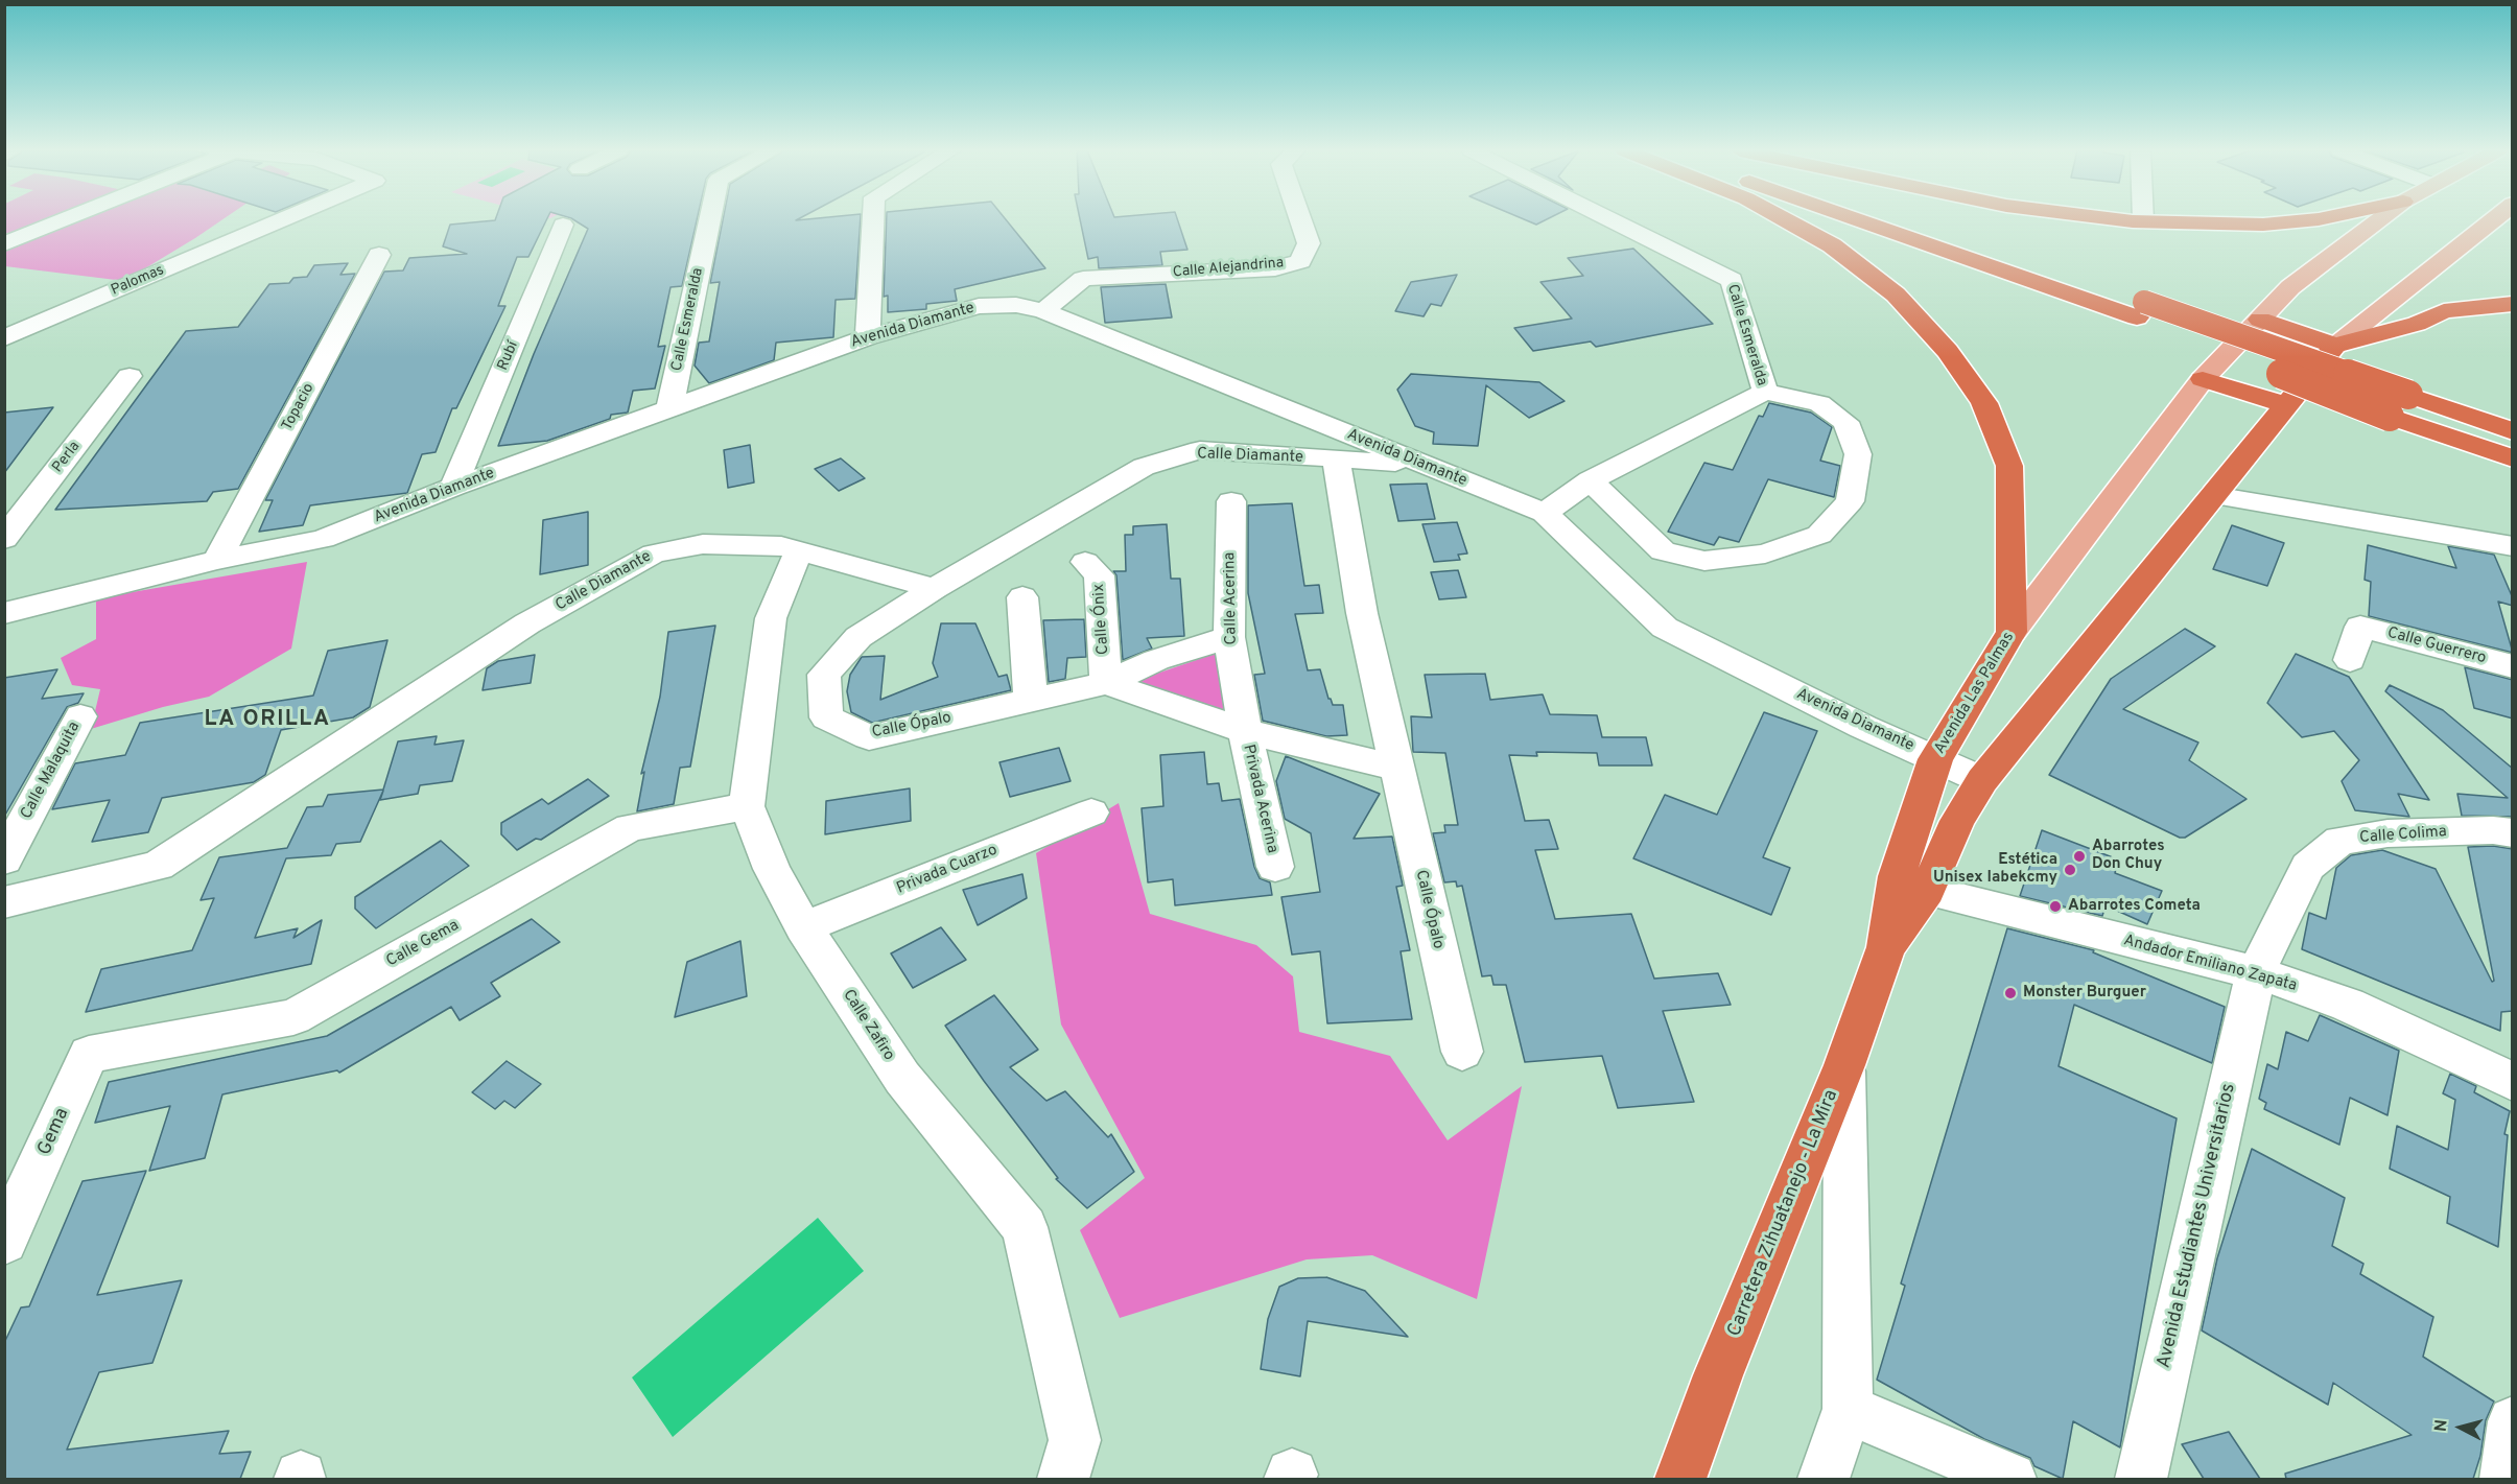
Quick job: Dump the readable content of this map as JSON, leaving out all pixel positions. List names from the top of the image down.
{
  "streets": {
    "highway": ["Avenida Las Palmas", "Carretera Zihuatanejo - La Mira"],
    "street": [
      "Calle Alejandrina",
      "Palomas",
      "Calle Esmeralda",
      "Avenida Diamante",
      "Rubí",
      "Topacio",
      "Calle Diamante",
      "Perla",
      "Calle Acerina",
      "Calle Ónix",
      "Calle Guerrero",
      "Calle Ópalo",
      "Calle Malaquita",
      "Privada Acerina",
      "Calle Colima",
      "Privada Cuarzo",
      "Calle Gema",
      "Andador Emiliano Zapata",
      "Calle Zafiro",
      "Gema",
      "Avenida Estudiantes Universitarios"
    ]
  },
  "crossings": [
    ["Calle Alejandrina", "Avenida Diamante"],
    ["Calle Esmeralda", "Avenida Diamante"],
    ["Avenida Diamante", "Rubí"],
    ["Avenida Diamante", "Topacio"],
    ["Avenida Diamante", "Calle Diamante"],
    ["Avenida Diamante", "Avenida Las Palmas"],
    ["Calle Diamante", "Calle Ópalo"],
    ["Calle Diamante", "Calle Zafiro"],
    ["Calle Acerina", "Calle Ópalo"],
    ["Calle Acerina", "Privada Acerina"],
    ["Calle Ónix", "Calle Ópalo"],
    ["Avenida Las Palmas", "Andador Emiliano Zapata"],
    ["Avenida Las Palmas", "Carretera Zihuatanejo - La Mira"],
    ["Calle Colima", "Andador Emiliano Zapata"],
    ["Calle Colima", "Avenida Estudiantes Universitarios"],
    ["Privada Cuarzo", "Calle Zafiro"],
    ["Calle Gema", "Calle Zafiro"],
    ["Calle Gema", "Gema"],
    ["Andador Emiliano Zapata", "Avenida Estudiantes Universitarios"]
  ],
  "districts": ["LA ORILLA"],
  "places": [
    "Abarrotes Don Chuy",
    "Estética Unisex Iabekcmy",
    "Abarrotes Cometa",
    "Monster Burguer"
  ],
  "north": "left"
}
